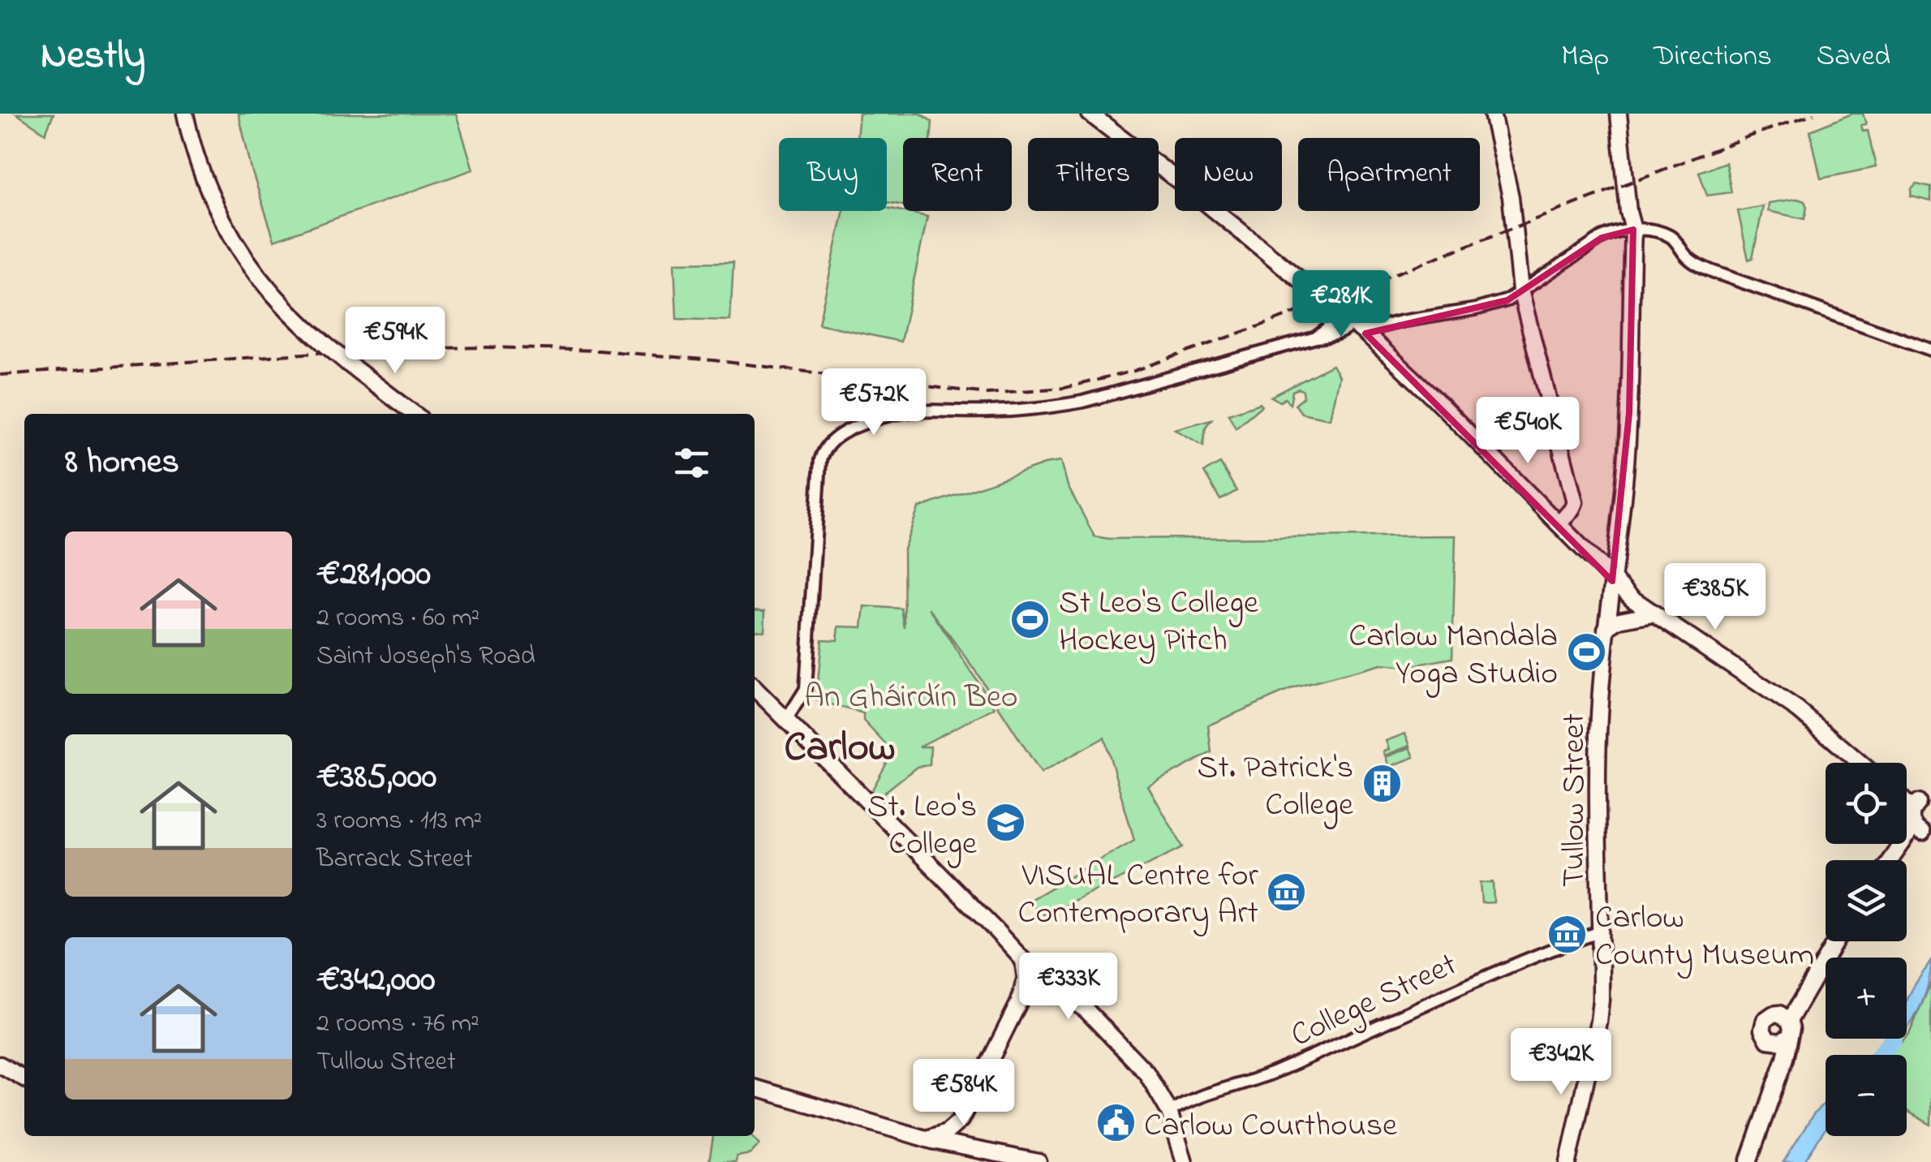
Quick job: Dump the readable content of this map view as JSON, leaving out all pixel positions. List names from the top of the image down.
{
  "streets": {
    "main road": ["Tullow Street"],
    "street": ["College Street"]
  },
  "crossings": [
    ["Tullow Street", "College Street"]
  ],
  "districts": ["Carlow"],
  "parks": ["An Gháirdín Beo"],
  "places": {
    "sports": ["St Leo's College Hockey Pitch", "Carlow Mandala Yoga Studio"],
    "building": ["St. Patrick's College"],
    "school or university": ["St. Leo's College"],
    "museum": ["VISUAL Centre for Contemporary Art", "Carlow County Museum"],
    "public building": ["Carlow Courthouse"]
  },
  "page": {
    "header": "Nestly",
    "nav": ["Map", "Directions", "Saved"],
    "chip": [
      "Buy",
      "Rent",
      "Filters",
      "New",
      "Apartment"
    ],
    "price": [
      "€281K",
      "€594K",
      "€572K",
      "€540K",
      "€385K",
      "€333K",
      "€342K",
      "€584K"
    ],
    "heading": "8 homes",
    "list": [
      {
        "name": "€281,000",
        "note": "2 rooms · 60 m² · Saint Joseph's Road"
      },
      {
        "name": "€385,000",
        "note": "3 rooms · 113 m² · Barrack Street"
      },
      {
        "name": "€342,000",
        "note": "2 rooms · 76 m² · Tullow Street"
      }
    ],
    "map_buttons": ["+", "−"]
  }
}
